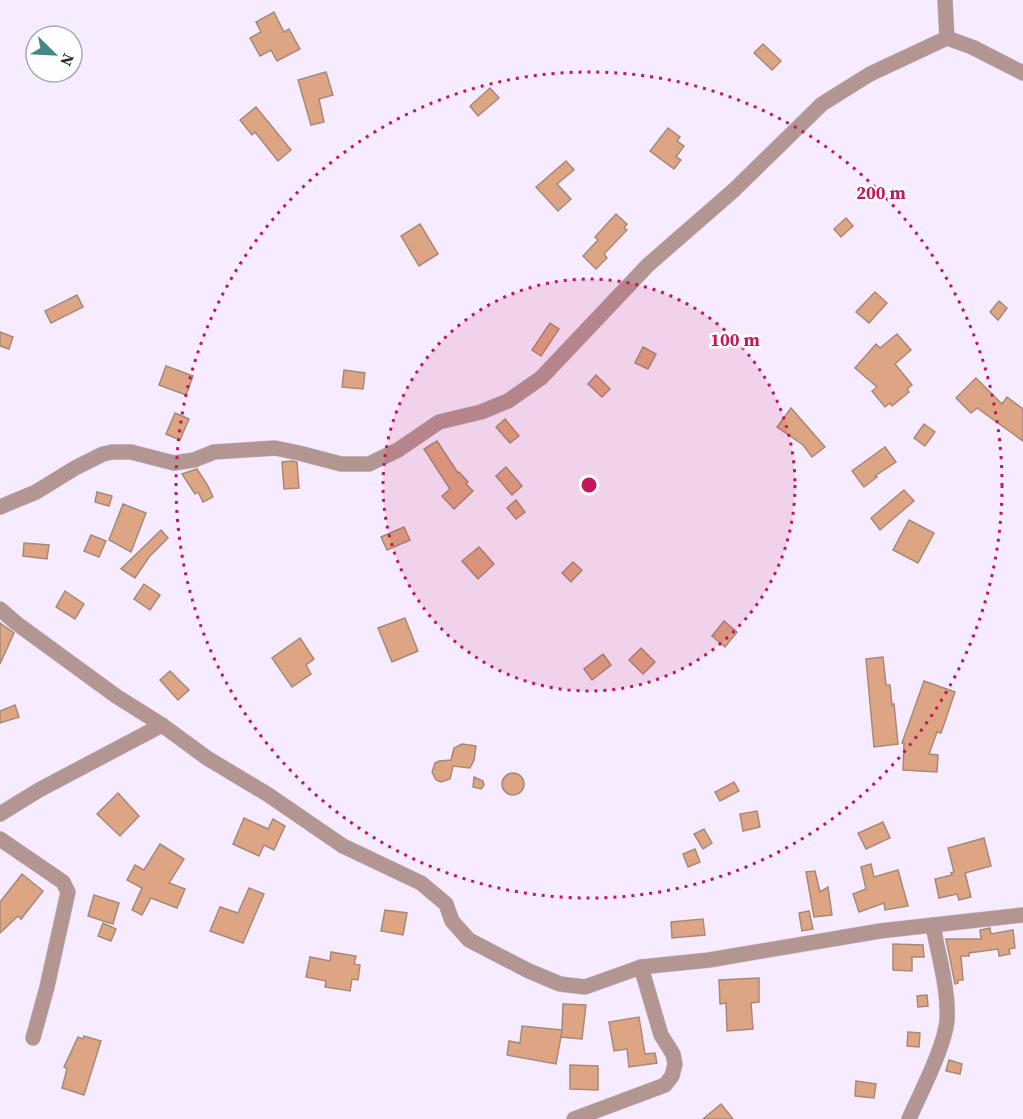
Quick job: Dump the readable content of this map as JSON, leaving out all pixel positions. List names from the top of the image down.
{
  "north": "bottom right",
  "rings": ["200 m", "100 m"]
}
